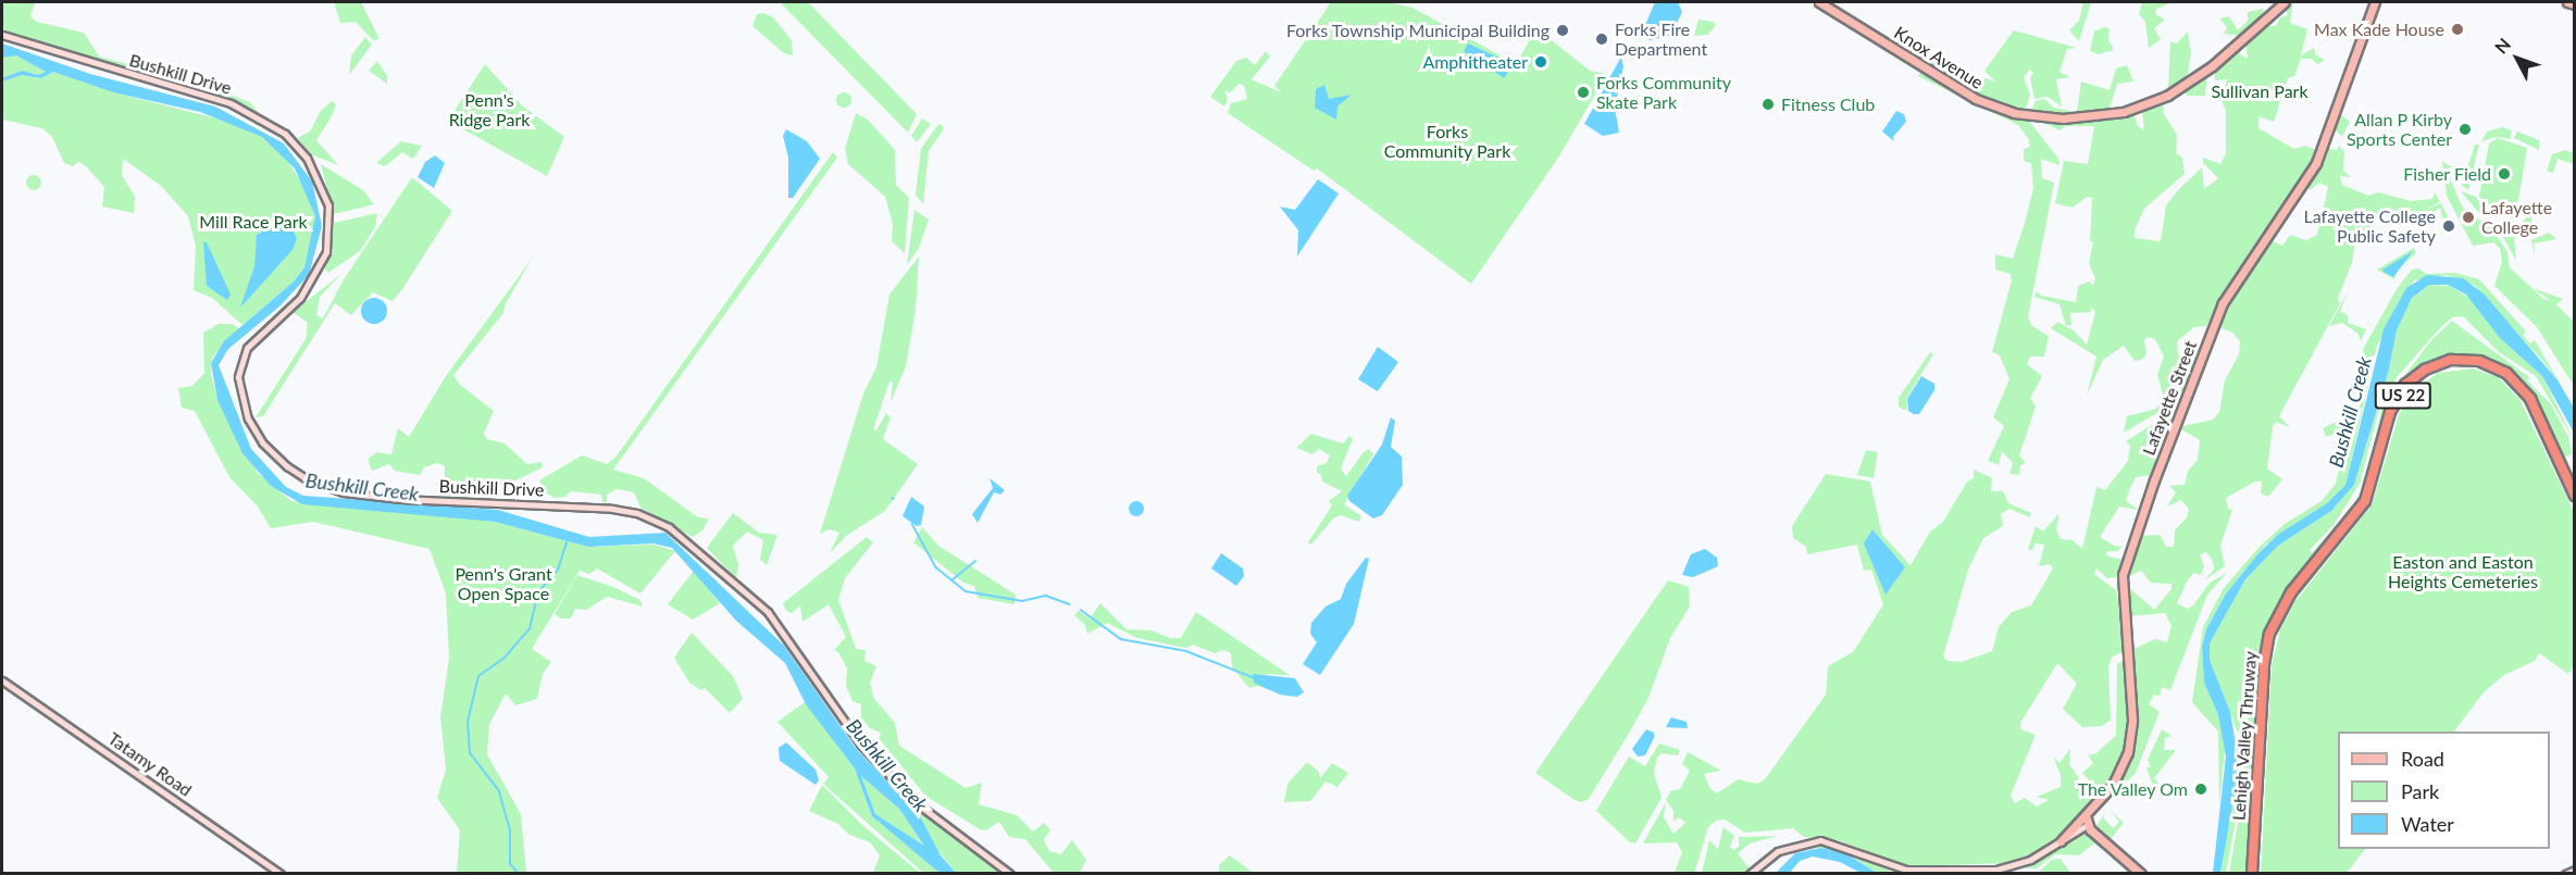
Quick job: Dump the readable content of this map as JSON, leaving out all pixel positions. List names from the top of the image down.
{
  "streets": {
    "highway": ["US 22", "Lehigh Valley Thruway"],
    "main road": [
      "Knox Avenue",
      "Bushkill Drive",
      "Lafayette Street",
      "Tatamy Road"
    ]
  },
  "water": ["Bushkill Creek"],
  "parks": [
    "Sullivan Park",
    "Penn's Ridge Park",
    "Forks Community Park",
    "Mill Race Park",
    "Easton and Easton Heights Cemeteries",
    "Penn's Grant Open Space"
  ],
  "places": [
    "Max Kade House",
    "Forks Township Municipal Building",
    "Forks Fire Department",
    "Amphitheater",
    "Forks Community Skate Park",
    "Fitness Club",
    "Allan P Kirby Sports Center",
    "Fisher Field",
    "Lafayette College",
    "Lafayette College Public Safety",
    "The Valley Om"
  ],
  "legend": ["Road", "Park", "Water"],
  "north": "top left"
}
